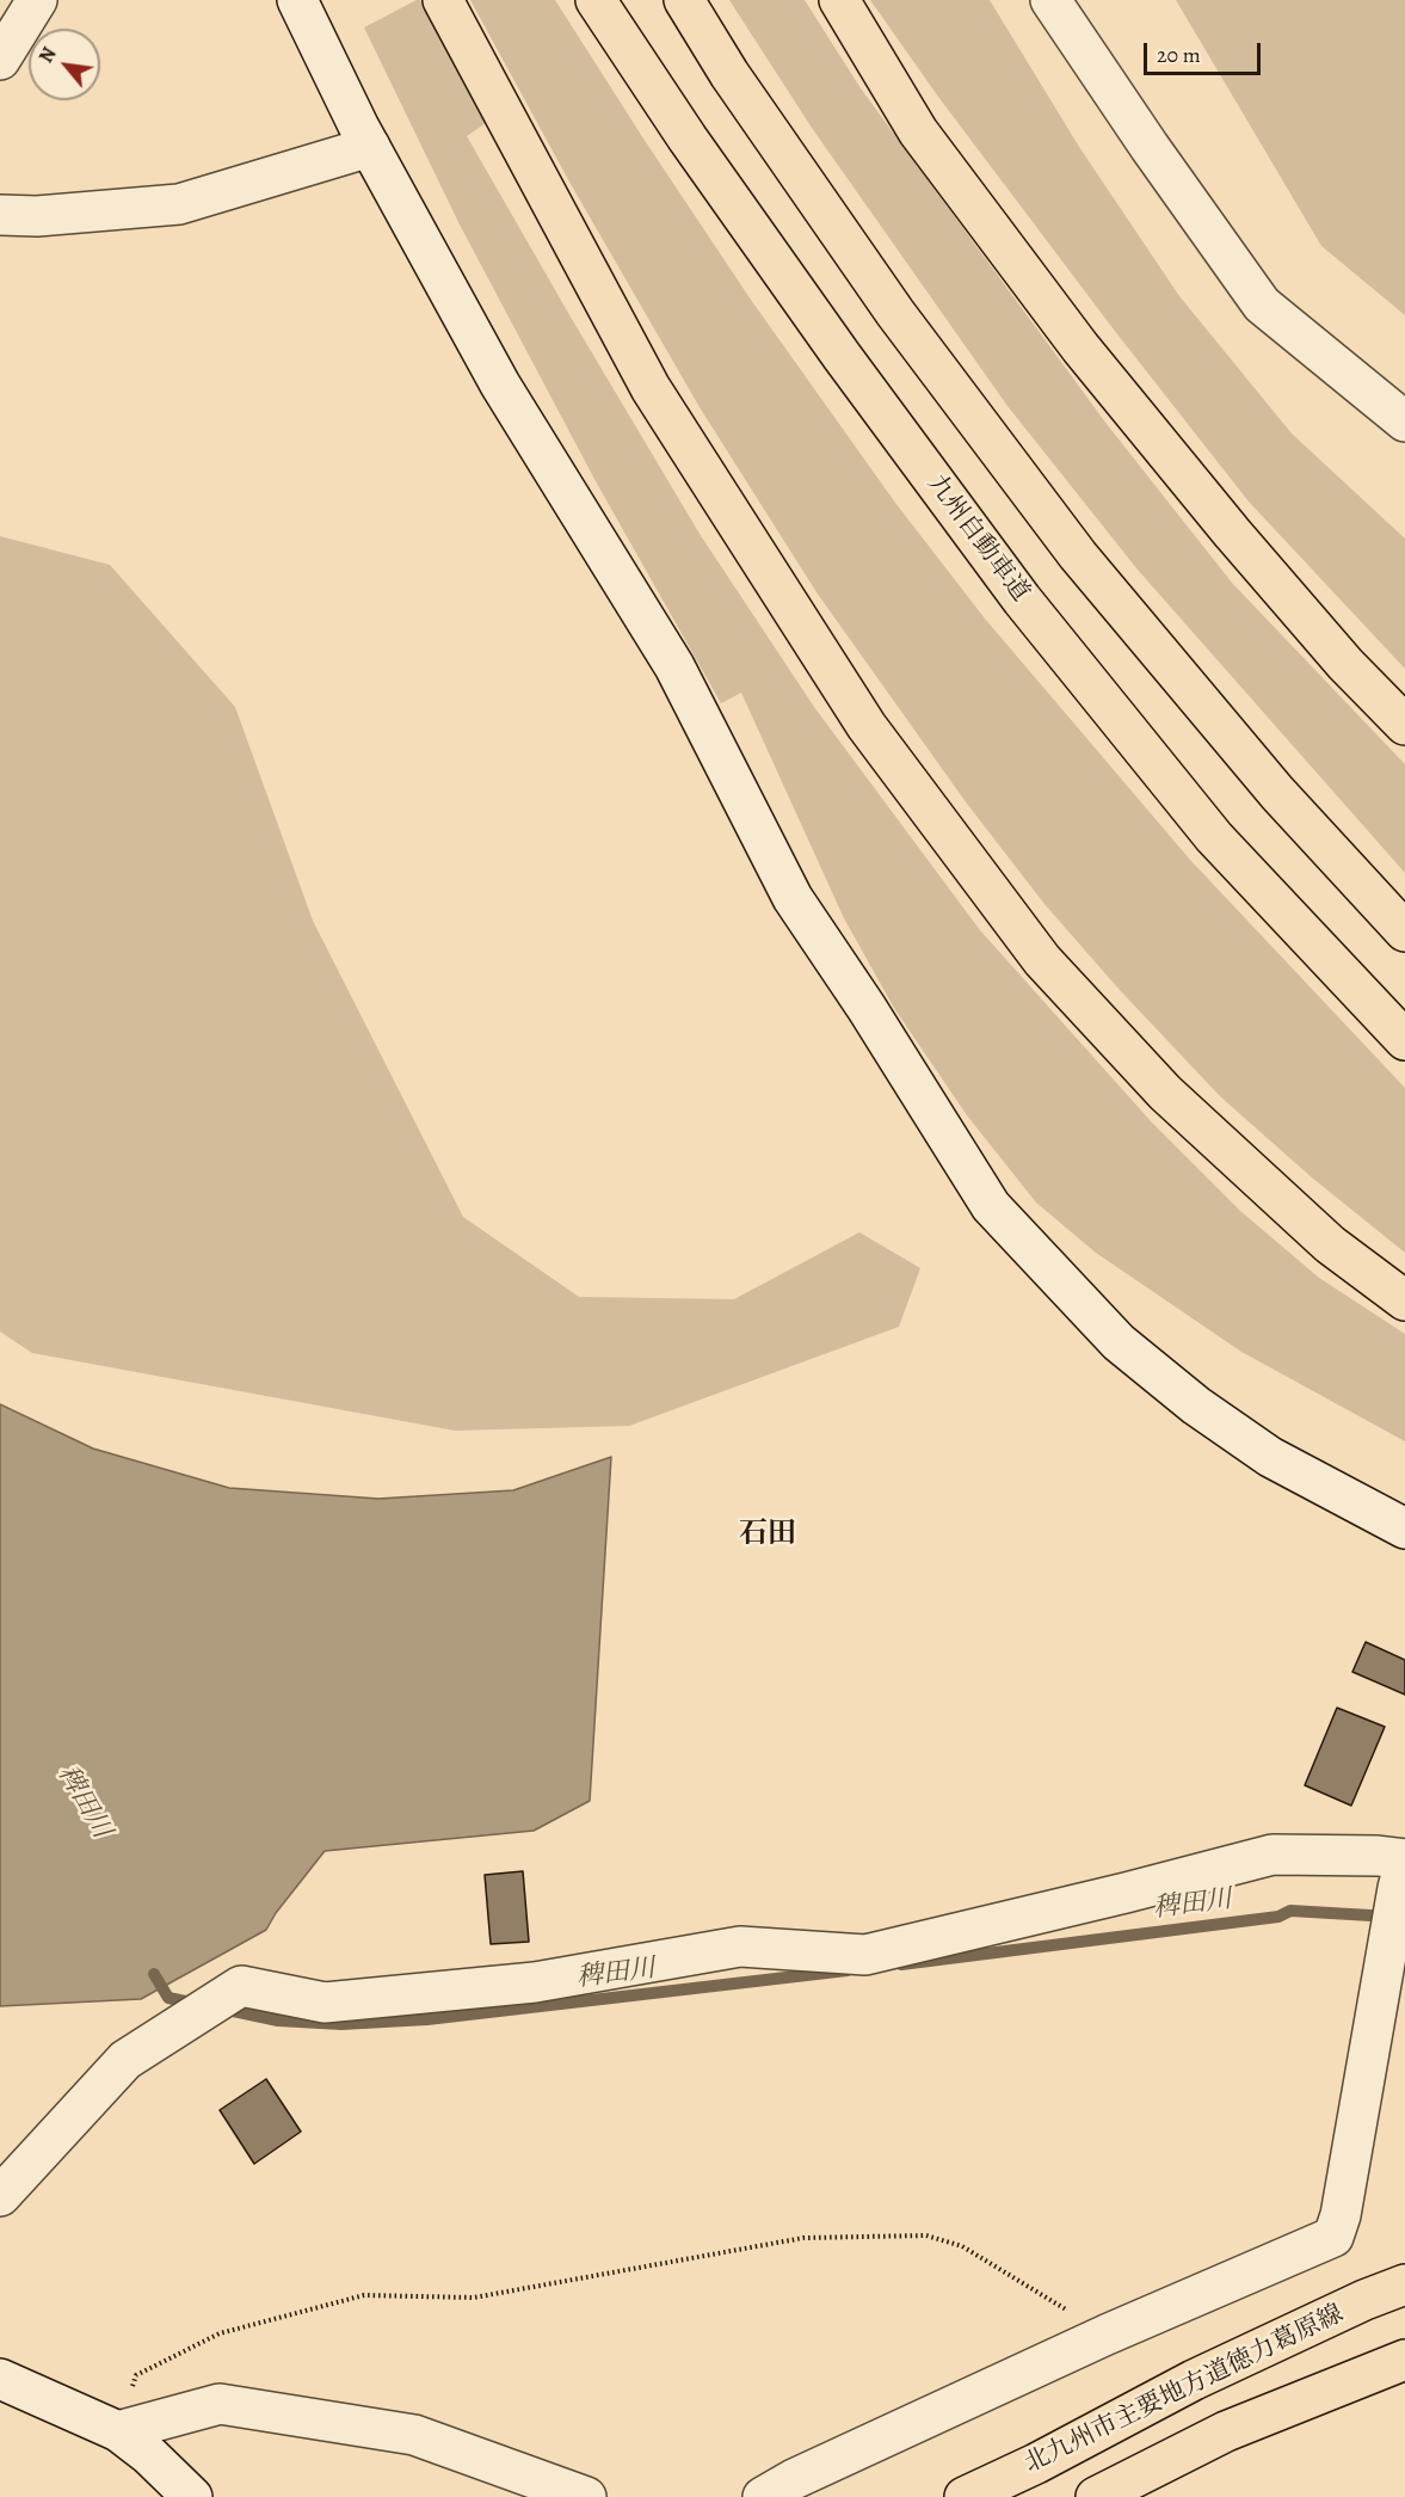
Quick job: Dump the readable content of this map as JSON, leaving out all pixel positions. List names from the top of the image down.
{
  "streets": {
    "main road": ["九州自動車道", "北九州市主要地方道徳力葛原線"]
  },
  "districts": ["石田"],
  "water": ["稗田川"],
  "scale_bar": "20 m",
  "north": "top left"
}
